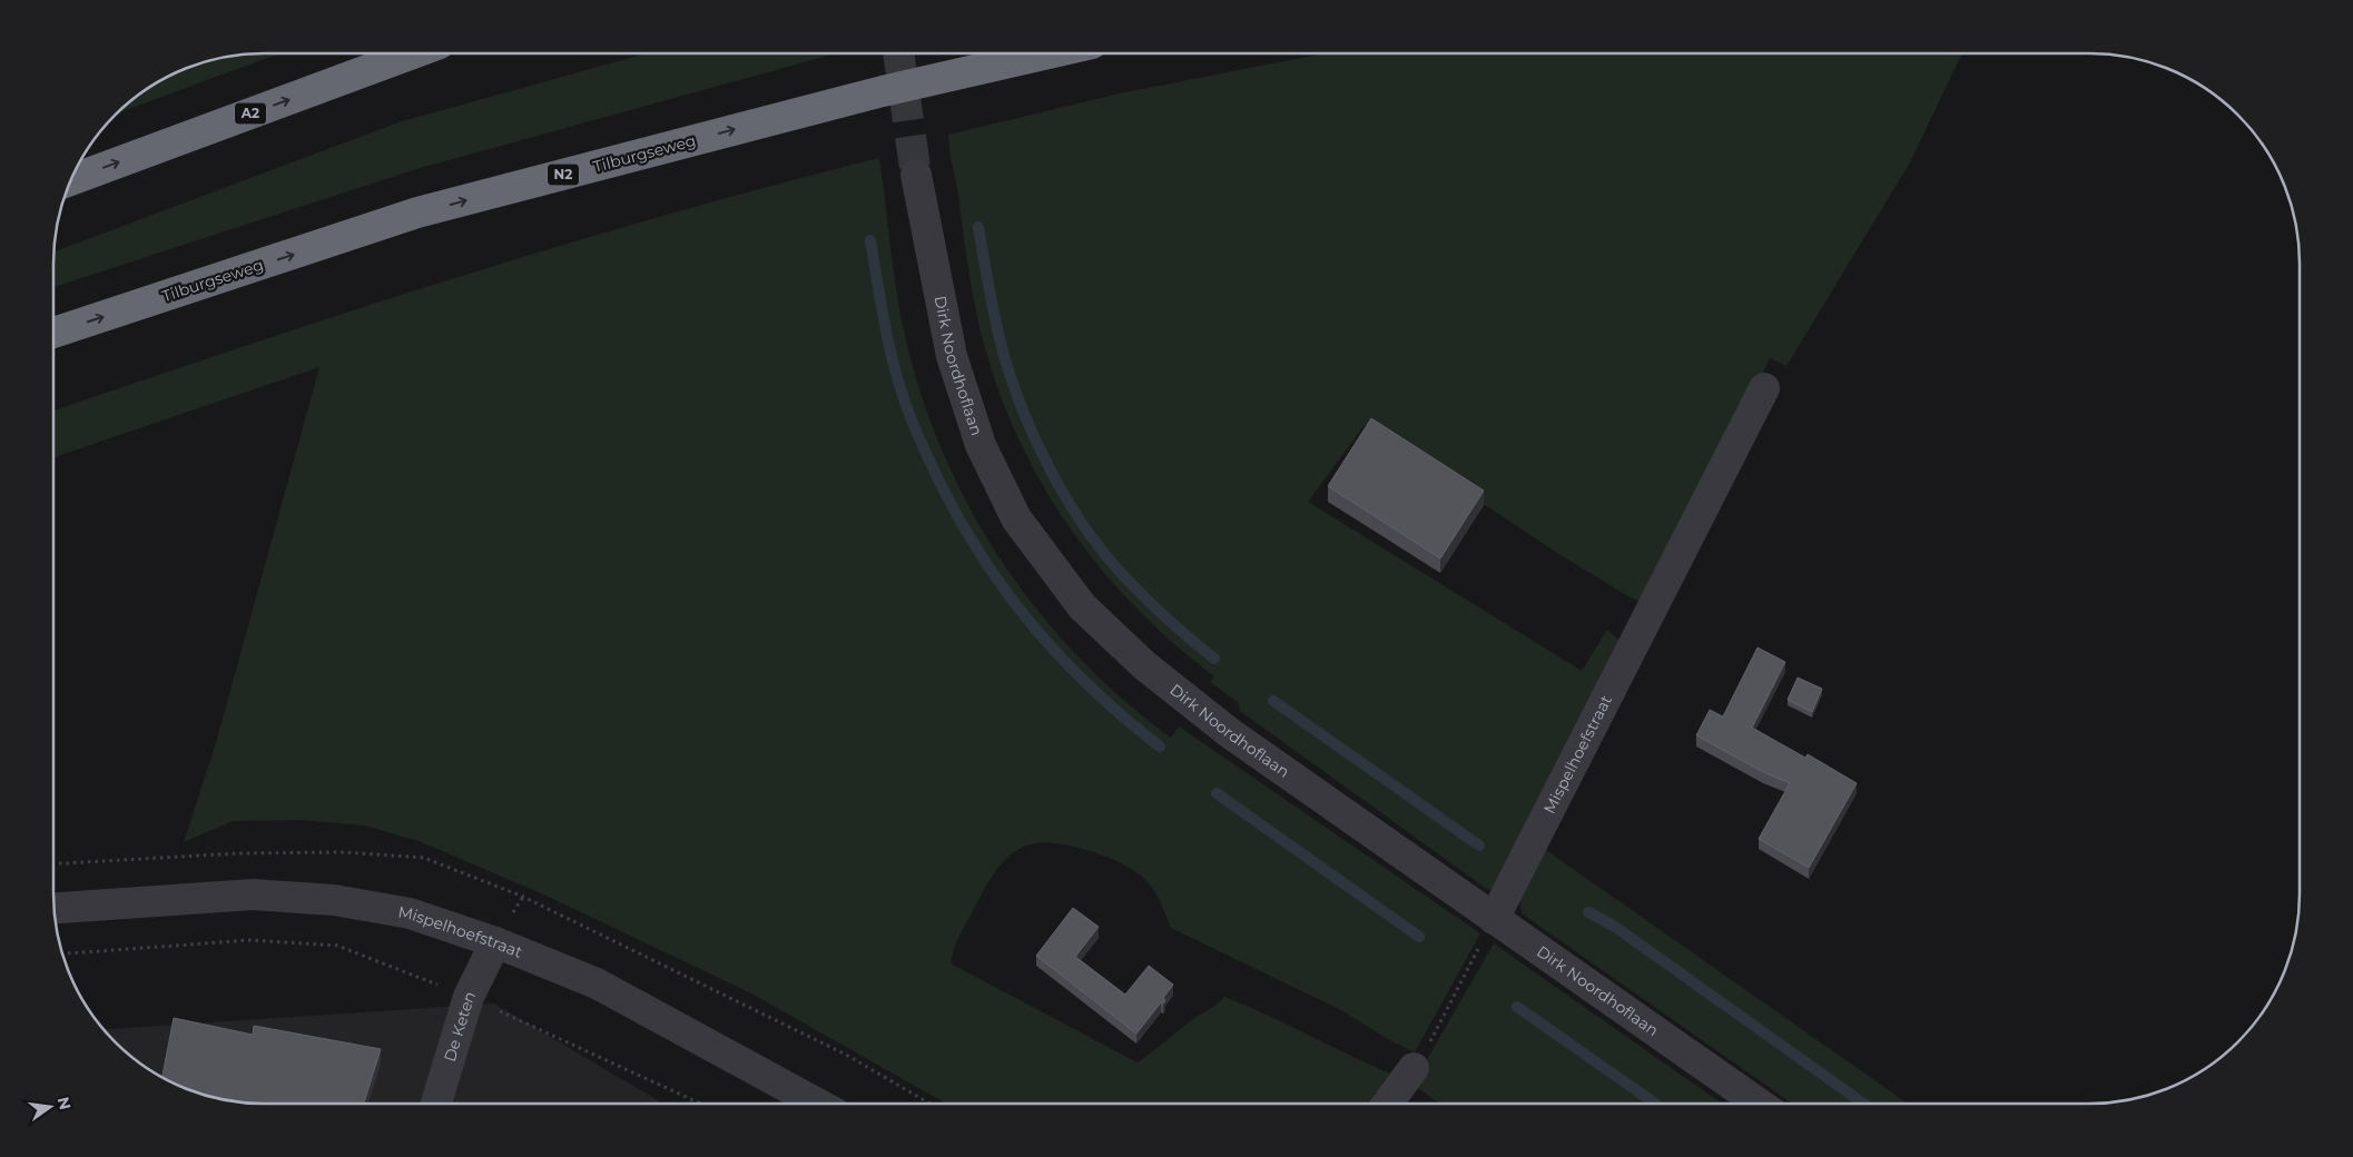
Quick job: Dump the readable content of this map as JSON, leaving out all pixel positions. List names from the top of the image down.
{
  "streets": {
    "highway": ["A2", "Tilburgseweg", "N2"],
    "street": ["Dirk Noordhoflaan", "Mispelhoefstraat", "De Keten"]
  },
  "crossings": [
    ["Dirk Noordhoflaan", "Mispelhoefstraat"],
    ["Mispelhoefstraat", "De Keten"]
  ],
  "north": "right"
}
